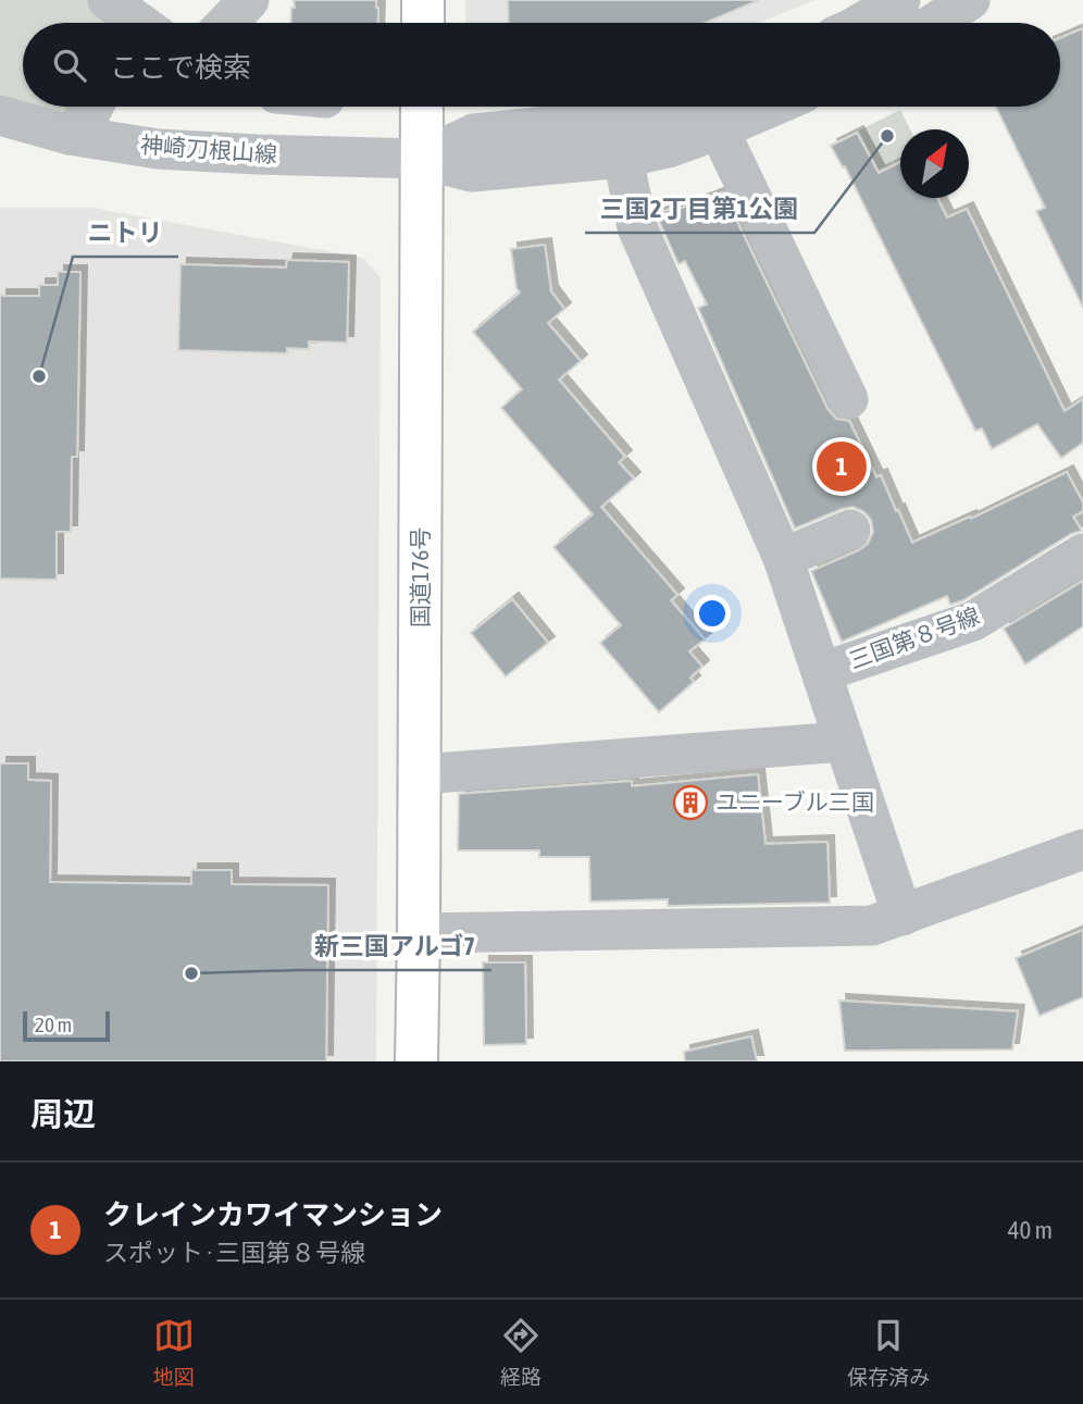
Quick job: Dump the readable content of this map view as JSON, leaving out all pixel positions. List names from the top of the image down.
{
  "streets": {
    "highway": ["国道176号"],
    "street": ["神崎刀根山線", "三国第８号線"]
  },
  "crossings": [
    ["神崎刀根山線", "国道176号"]
  ],
  "places": {
    "other": ["三国2丁目第1公園", "ニトリ", "新三国アルゴ7"],
    "building": ["ユニーブル三国"]
  },
  "scale_bar": "20 m",
  "north": "top right",
  "page": {
    "search": "ここで検索",
    "pins": "1",
    "scale": "20 m",
    "heading": "周辺",
    "list": [
      {
        "mark": "1",
        "name": "クレインカワイマンション",
        "note": "スポット · 三国第８号線",
        "value": "40 m"
      }
    ],
    "nav": ["地図", "経路", "保存済み"]
  }
}
